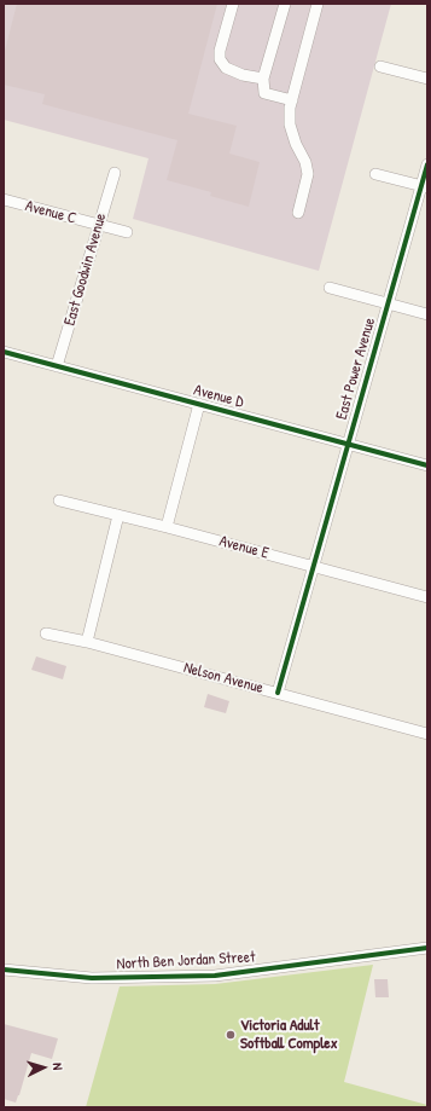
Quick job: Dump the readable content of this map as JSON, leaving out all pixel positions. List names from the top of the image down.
{
  "streets": {
    "street": [
      "Avenue C",
      "East Goodwin Avenue",
      "East Power Avenue",
      "Avenue D",
      "Avenue E",
      "Nelson Avenue",
      "North Ben Jordan Street"
    ]
  },
  "crossings": [
    ["Avenue C", "East Goodwin Avenue"],
    ["East Goodwin Avenue", "Avenue D"],
    ["East Power Avenue", "Avenue D"],
    ["East Power Avenue", "Avenue E"],
    ["East Power Avenue", "Nelson Avenue"]
  ],
  "places": ["Victoria Adult Softball Complex"],
  "north": "right"
}
